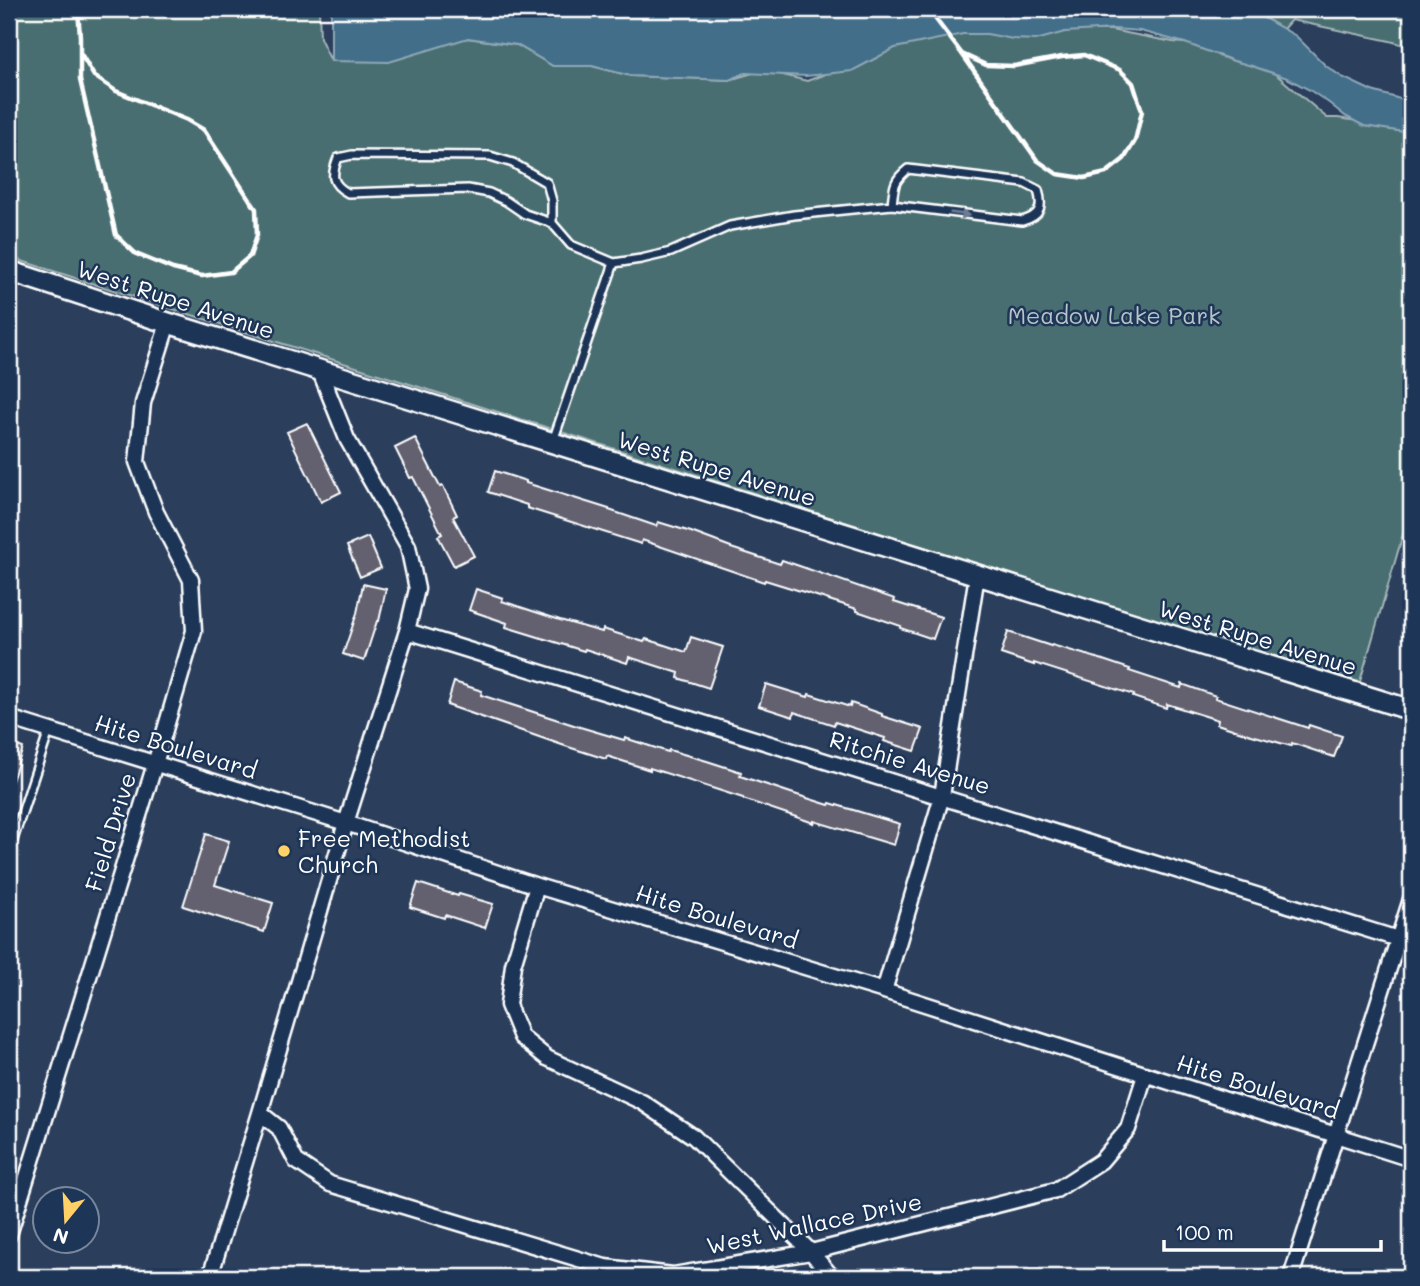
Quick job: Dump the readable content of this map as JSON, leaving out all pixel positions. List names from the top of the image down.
{
  "streets": {
    "street": [
      "West Rupe Avenue",
      "Hite Boulevard",
      "Ritchie Avenue",
      "Field Drive",
      "West Wallace Drive"
    ]
  },
  "crossings": [
    ["West Rupe Avenue", "Field Drive"],
    ["Hite Boulevard", "Field Drive"],
    ["Hite Boulevard", "West Wallace Drive"]
  ],
  "parks": ["Meadow Lake Park"],
  "places": ["Free Methodist Church"],
  "scale_bar": "100 m",
  "north": "bottom"
}
